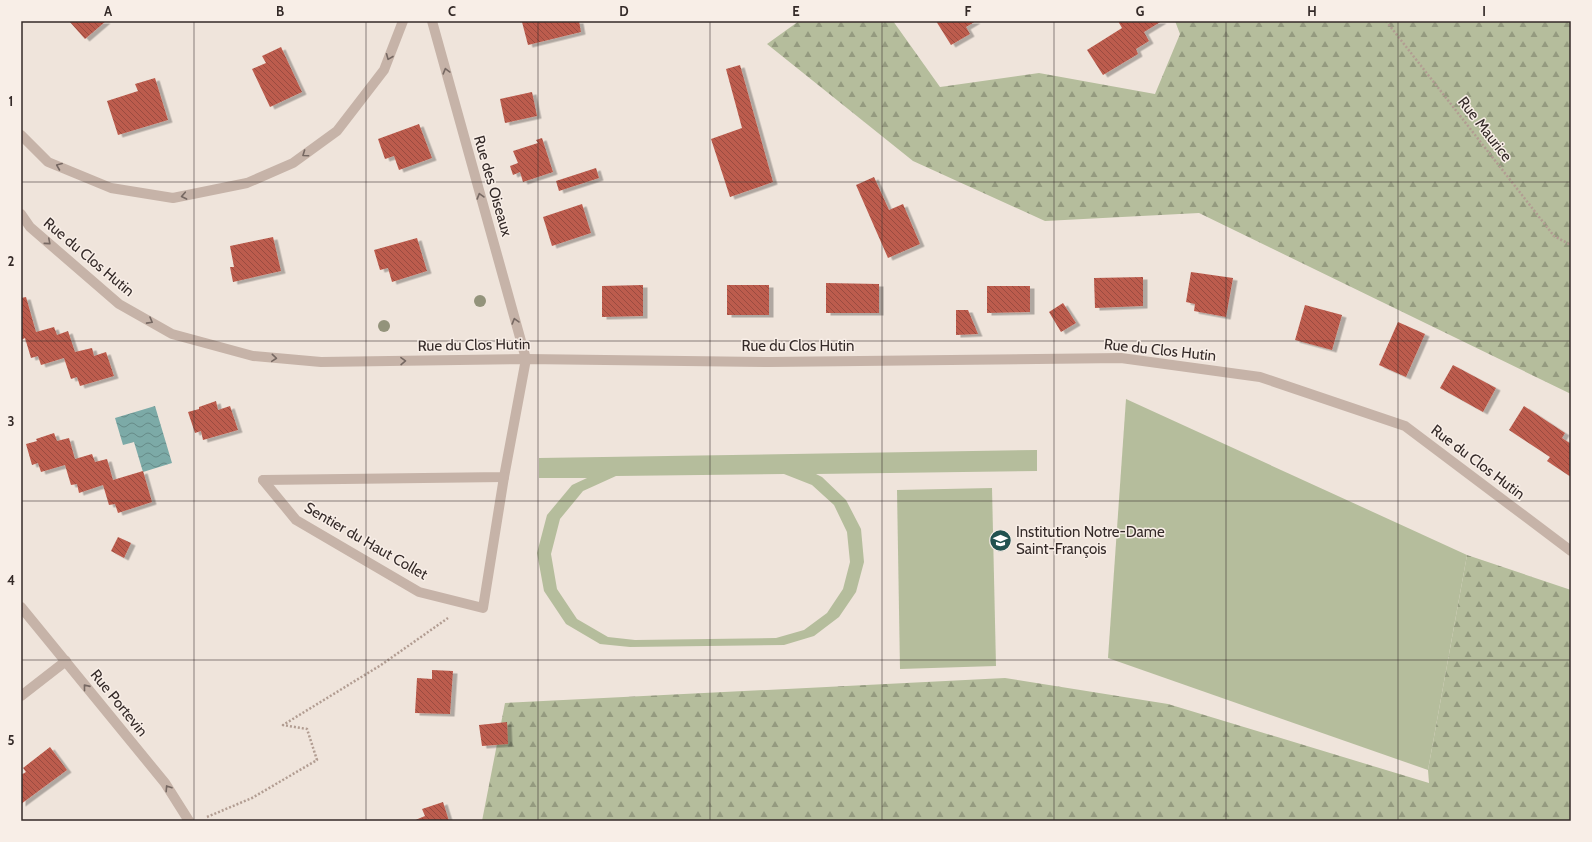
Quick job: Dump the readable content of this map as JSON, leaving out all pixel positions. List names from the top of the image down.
{
  "streets": {
    "street": [
      "Rue des Oiseaux",
      "Rue du Clos Hutin",
      "Sentier du Haut Collet",
      "Rue Portevin"
    ],
    "path": ["Rue Maurice"]
  },
  "crossings": [
    ["Rue des Oiseaux", "Rue du Clos Hutin"],
    ["Rue des Oiseaux", "Sentier du Haut Collet"],
    ["Rue du Clos Hutin", "Sentier du Haut Collet"]
  ],
  "one_way": ["Rue des Oiseaux", "Rue Portevin"],
  "places": {
    "school or university": ["Institution Notre‐Dame Saint‐François"]
  },
  "grid": {
    "columns": [
      "A",
      "B",
      "C",
      "D",
      "E",
      "F",
      "G",
      "H",
      "I"
    ],
    "rows": [
      "1",
      "2",
      "3",
      "4",
      "5"
    ]
  }
}
